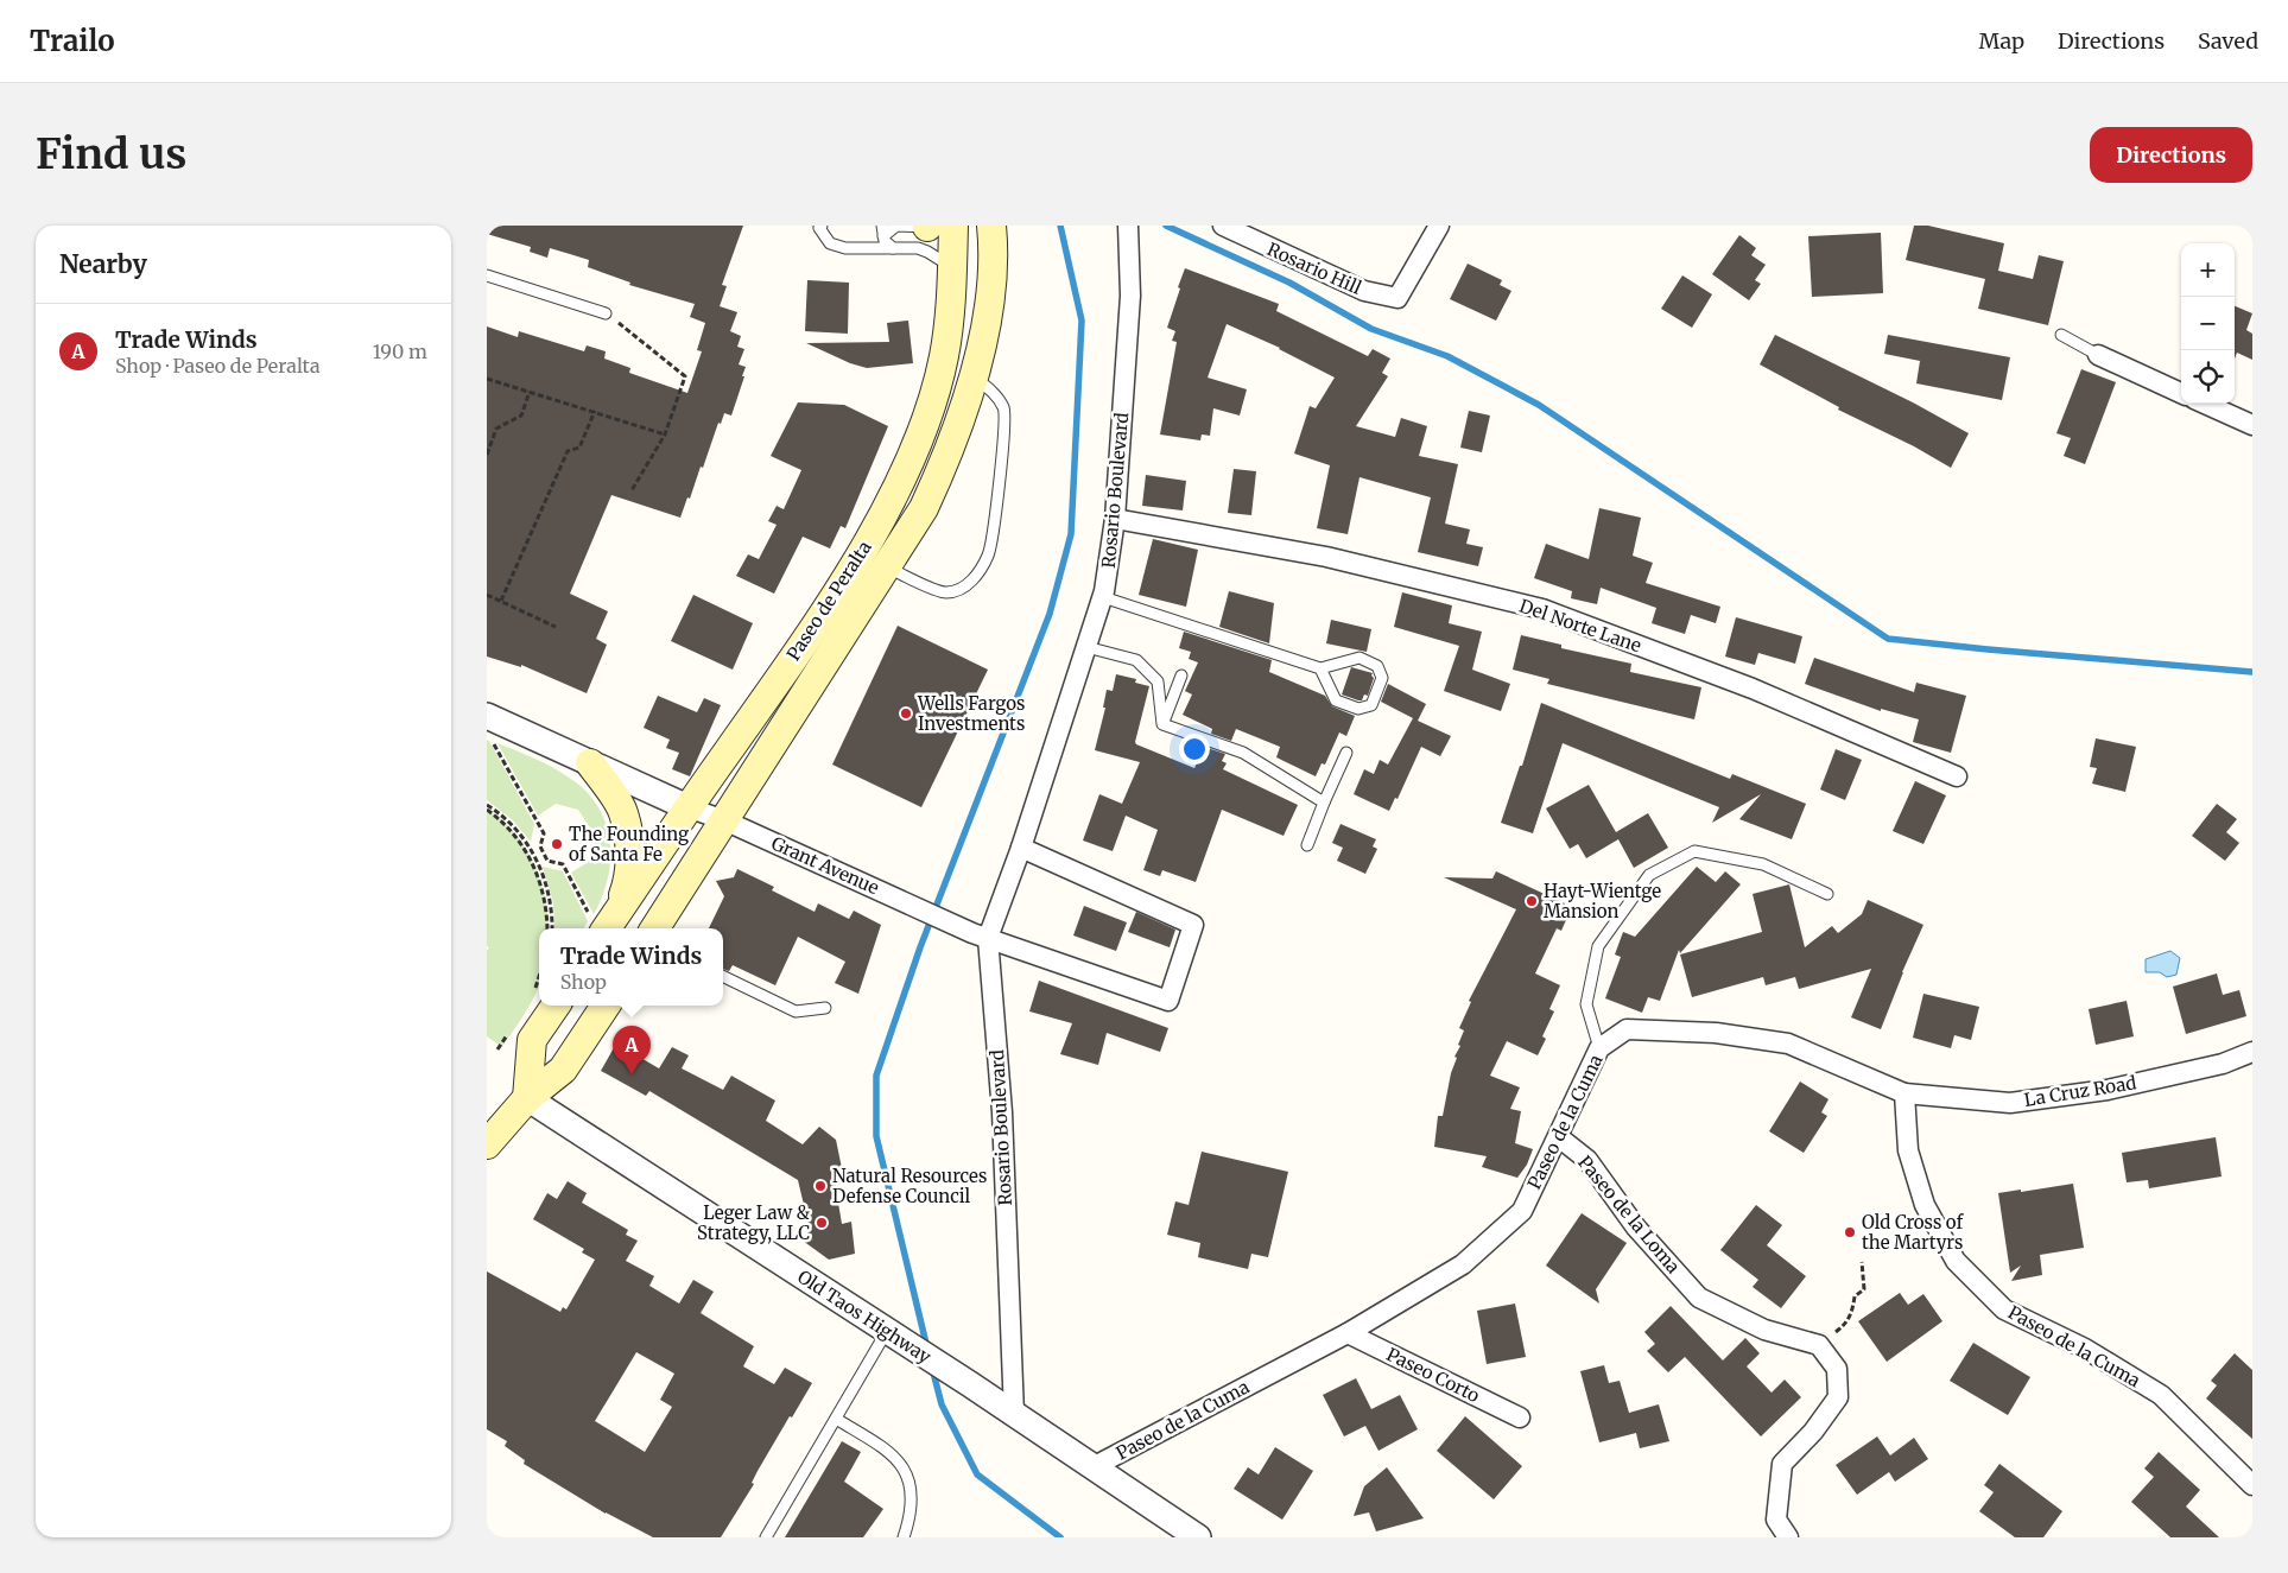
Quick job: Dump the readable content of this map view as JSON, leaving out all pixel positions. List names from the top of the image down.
{
  "streets": {
    "main road": ["Paseo de Peralta"],
    "street": [
      "Rosario Hill",
      "Rosario Boulevard",
      "Del Norte Lane",
      "Grant Avenue",
      "La Cruz Road",
      "Paseo de la Cuma",
      "Paseo de la Loma",
      "Old Taos Highway",
      "Paseo Corto"
    ]
  },
  "crossings": [
    ["Rosario Boulevard", "Del Norte Lane"],
    ["Rosario Boulevard", "Grant Avenue"],
    ["Rosario Boulevard", "Old Taos Highway"],
    ["Paseo de Peralta", "Grant Avenue"],
    ["La Cruz Road", "Paseo de la Cuma"],
    ["Paseo de la Cuma", "Paseo de la Loma"],
    ["Paseo de la Cuma", "Old Taos Highway"],
    ["Paseo de la Cuma", "Paseo Corto"]
  ],
  "places": [
    "Wells Fargos Investments",
    "The Founding of Santa Fe",
    "Hayt-Wientge Mansion",
    "Natural Resources Defense Council",
    "Leger Law & Strategy, LLC",
    "Old Cross of the Martyrs"
  ],
  "page": {
    "header": "Trailo",
    "nav": ["Map", "Directions", "Saved"],
    "buttons": "Directions",
    "title": "Find us",
    "heading": "Nearby",
    "map_buttons": ["+", "−"],
    "list": [
      {
        "mark": "A",
        "name": "Trade Winds",
        "note": "Shop · Paseo de Peralta",
        "value": "190 m"
      }
    ],
    "popup": ["Trade Winds", "Shop"],
    "pins": "A"
  }
}
